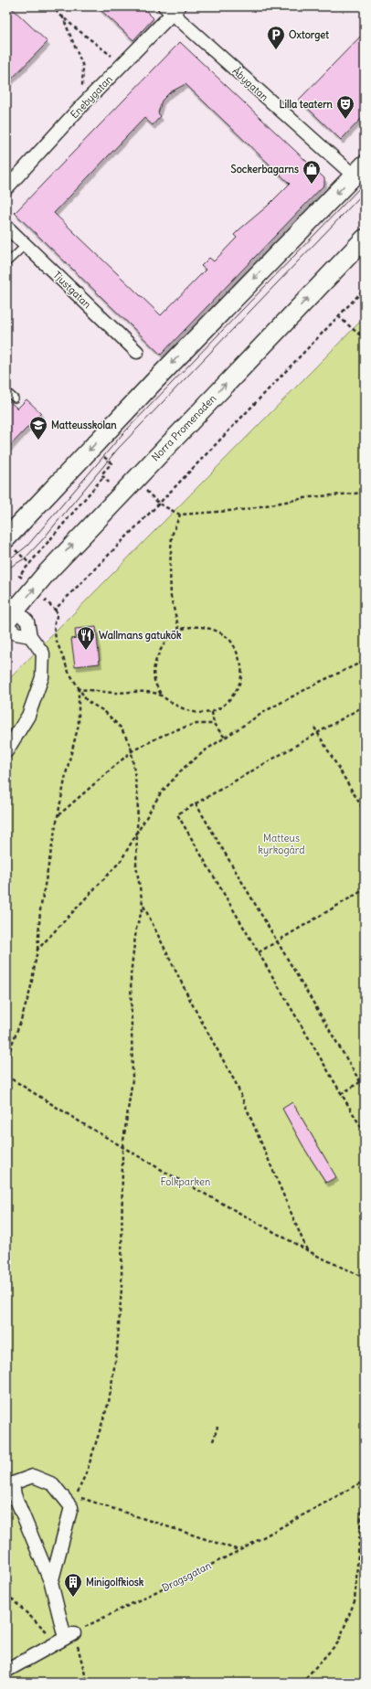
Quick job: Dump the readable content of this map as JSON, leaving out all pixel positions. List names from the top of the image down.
{
  "streets": {
    "main road": ["Norra Promenaden"],
    "street": ["Åbygatan", "Enebygatan", "Tjustgatan"],
    "path": ["Dragsgatan"]
  },
  "crossings": [
    ["Åbygatan", "Enebygatan"]
  ],
  "parks": ["Matteus kyrkogård", "Folkparken"],
  "places": {
    "parking": ["Oxtorget"],
    "theatre": ["Lilla teatern"],
    "shop": ["Sockerbagarns"],
    "school or university": ["Matteusskolan"],
    "restaurant": ["Wallmans gatukök"],
    "building": ["Minigolfkiosk"]
  }
}
